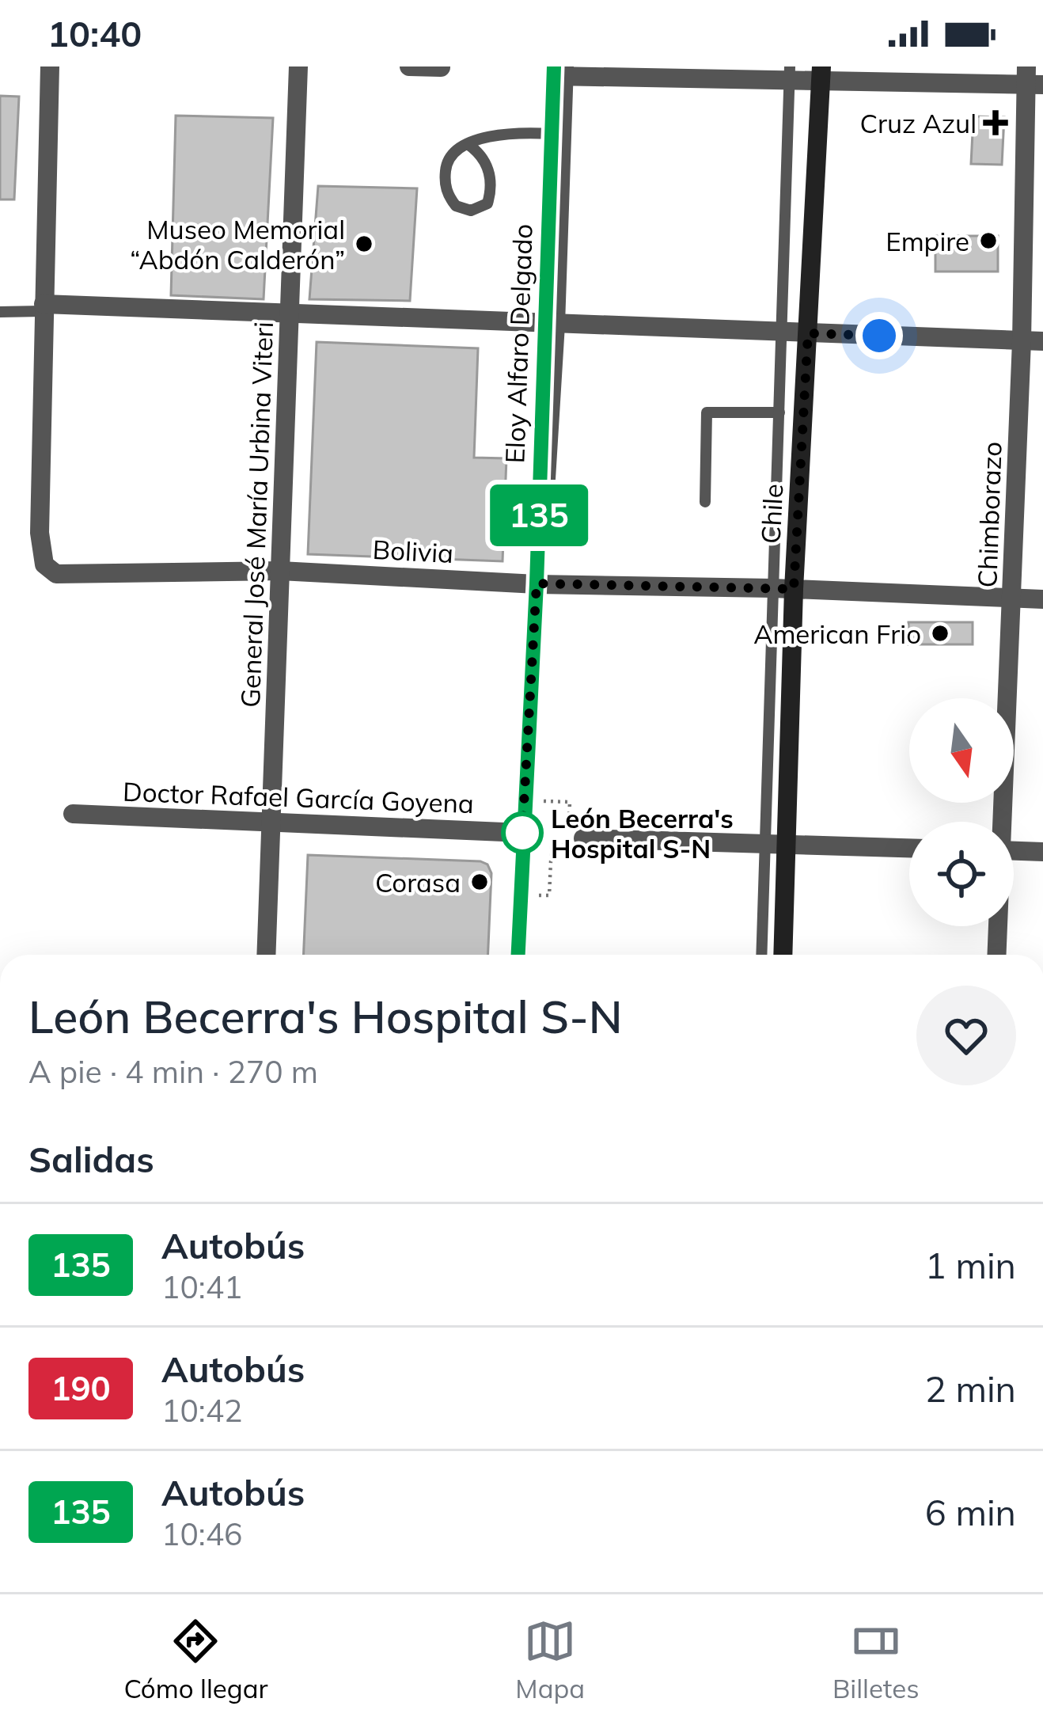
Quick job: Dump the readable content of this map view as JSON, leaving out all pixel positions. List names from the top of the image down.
{
  "streets": {
    "main road": ["Eloy Alfaro Delgado", "Chile"],
    "street": [
      "General José María Urbina Viteri",
      "Chimborazo",
      "Bolivia",
      "Doctor Rafael García Goyena"
    ]
  },
  "crossings": [
    ["Eloy Alfaro Delgado", "Bolivia"],
    ["Eloy Alfaro Delgado", "Doctor Rafael García Goyena"],
    ["Chile", "Bolivia"],
    ["General José María Urbina Viteri", "Bolivia"],
    ["General José María Urbina Viteri", "Doctor Rafael García Goyena"],
    ["Chimborazo", "Bolivia"]
  ],
  "places": {
    "health": ["Cruz Azul"],
    "other": [
      "Empire",
      "Museo Memorial “Abdón Calderón”",
      "American Frio",
      "León Becerra's Hospital S-N",
      "Corasa"
    ]
  },
  "lines": ["bus line 135"],
  "north": "bottom",
  "page": {
    "status": "10:40",
    "on_map": "135",
    "heading": [
      ["León Becerra's Hospital S-N", "A pie · 4 min · 270 m"],
      "Salidas"
    ],
    "list": [
      {
        "mark": "135",
        "name": "Autobús",
        "note": "10:41",
        "value": "1 min"
      },
      {
        "mark": "190",
        "name": "Autobús",
        "note": "10:42",
        "value": "2 min"
      },
      {
        "mark": "135",
        "name": "Autobús",
        "note": "10:46",
        "value": "6 min"
      }
    ],
    "tabs": ["Cómo llegar", "Mapa", "Billetes"]
  }
}
